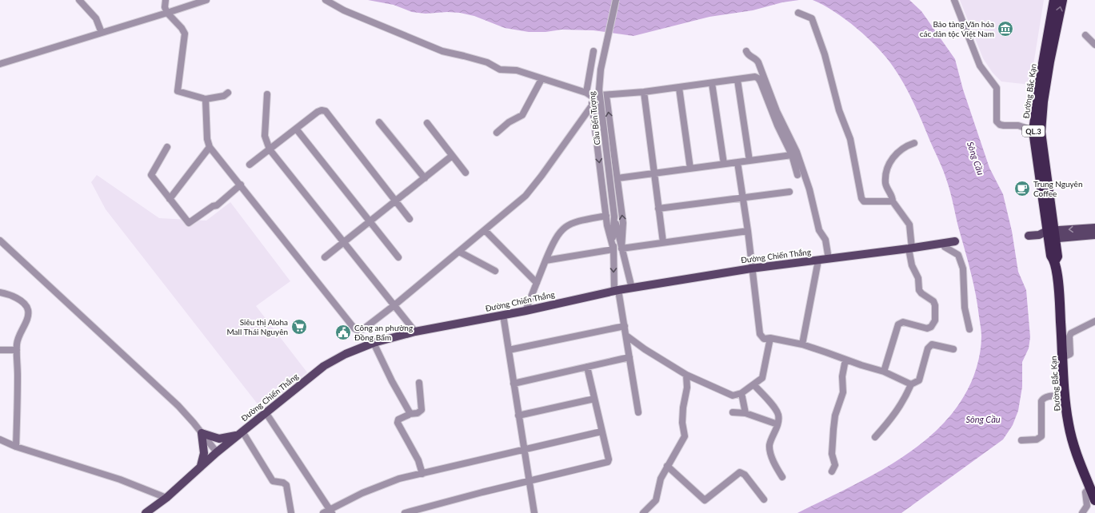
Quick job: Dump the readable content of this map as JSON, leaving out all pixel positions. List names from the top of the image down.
{
  "streets": {
    "highway": ["Đường Bắc Kạn", "QL.3"],
    "main road": ["Đường Chiến Thắng"],
    "street": ["Cầu Bến Tượng"]
  },
  "water": ["Sông Cầu"],
  "places": {
    "museum": ["Bảo tàng Văn hóa các dân tộc Việt Nam"],
    "cafe": ["Trung Nguyên Coffee"],
    "supermarket": ["Siêu thị Aloha Mall Thái Nguyên"],
    "public building": ["Công an phường Đồng Bẩm"]
  }
}
